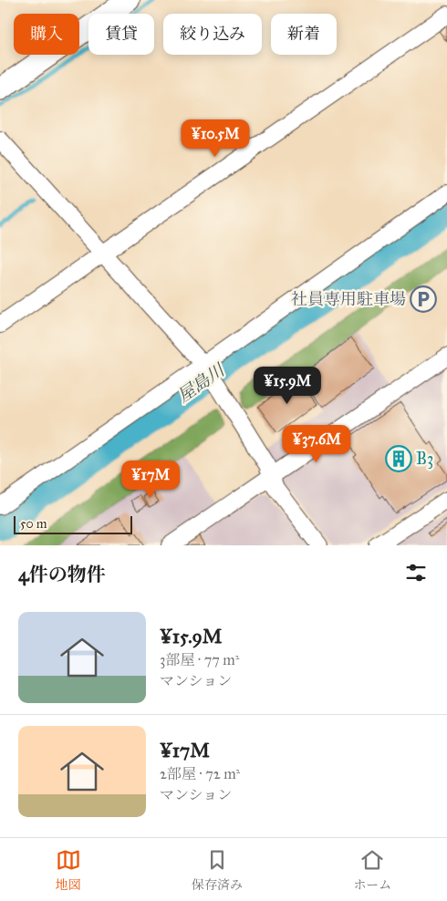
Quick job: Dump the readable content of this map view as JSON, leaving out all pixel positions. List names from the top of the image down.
{
  "water": ["屋島川"],
  "places": {
    "parking": ["社員専用駐車場"],
    "building": ["B3"]
  },
  "scale_bar": "50 m",
  "page": {
    "chip": [
      "購入",
      "賃貸",
      "絞り込み",
      "新着"
    ],
    "price": [
      "¥10.5M",
      "¥15.9M",
      "¥37.6M",
      "¥17M"
    ],
    "scale": "50 m",
    "heading": "4件の物件",
    "list": [
      {
        "name": "¥15.9M",
        "note": "3部屋 · 77 m² · マンション"
      },
      {
        "name": "¥17M",
        "note": "2部屋 · 72 m² · マンション"
      }
    ],
    "tabs": ["地図", "保存済み", "ホーム"]
  }
}
